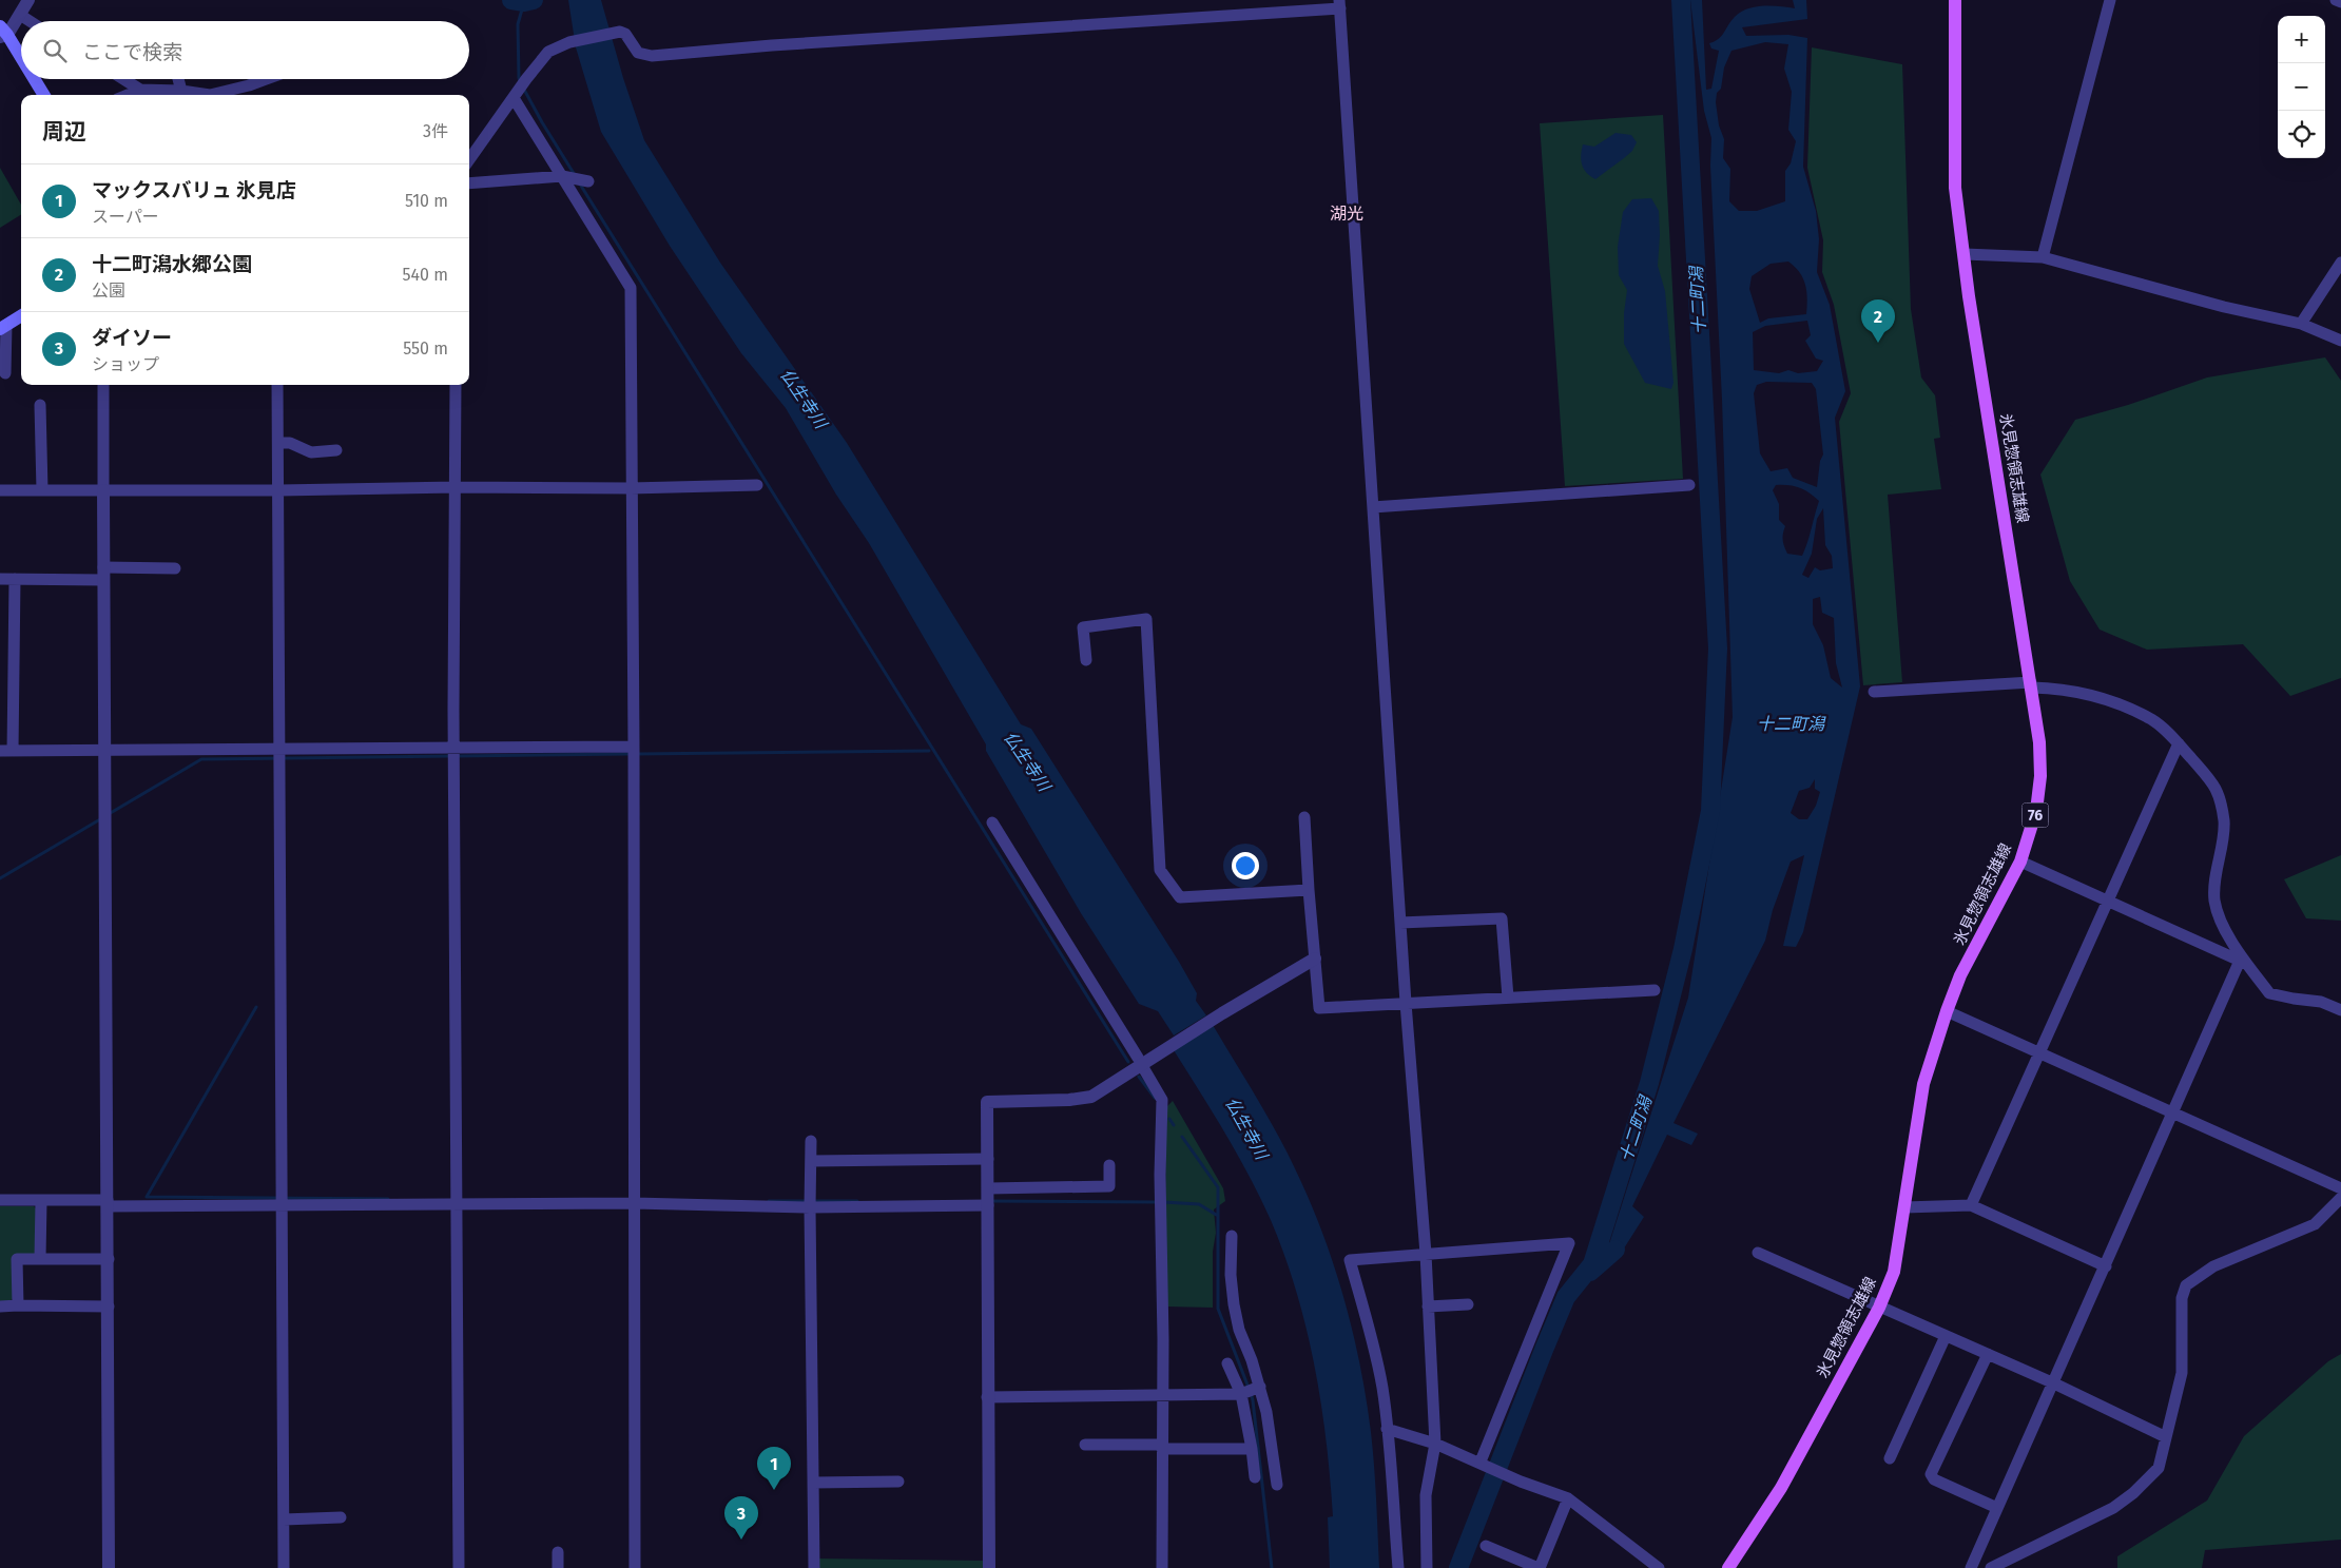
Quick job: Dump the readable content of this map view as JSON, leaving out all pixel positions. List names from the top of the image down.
{
  "streets": {
    "main road": ["氷見惣領志雄線", "76"]
  },
  "districts": ["湖光"],
  "water": ["十二町潟", "仏生寺川"],
  "page": {
    "map_buttons": ["+", "−"],
    "search": "ここで検索",
    "heading": ["周辺", "3件"],
    "list": [
      {
        "mark": "1",
        "name": "マックスバリュ 氷見店",
        "note": "スーパー",
        "value": "510 m"
      },
      {
        "mark": "2",
        "name": "十二町潟水郷公園",
        "note": "公園",
        "value": "540 m"
      },
      {
        "mark": "3",
        "name": "ダイソー",
        "note": "ショップ",
        "value": "550 m"
      }
    ],
    "pins": ["2", "1", "3"]
  }
}
